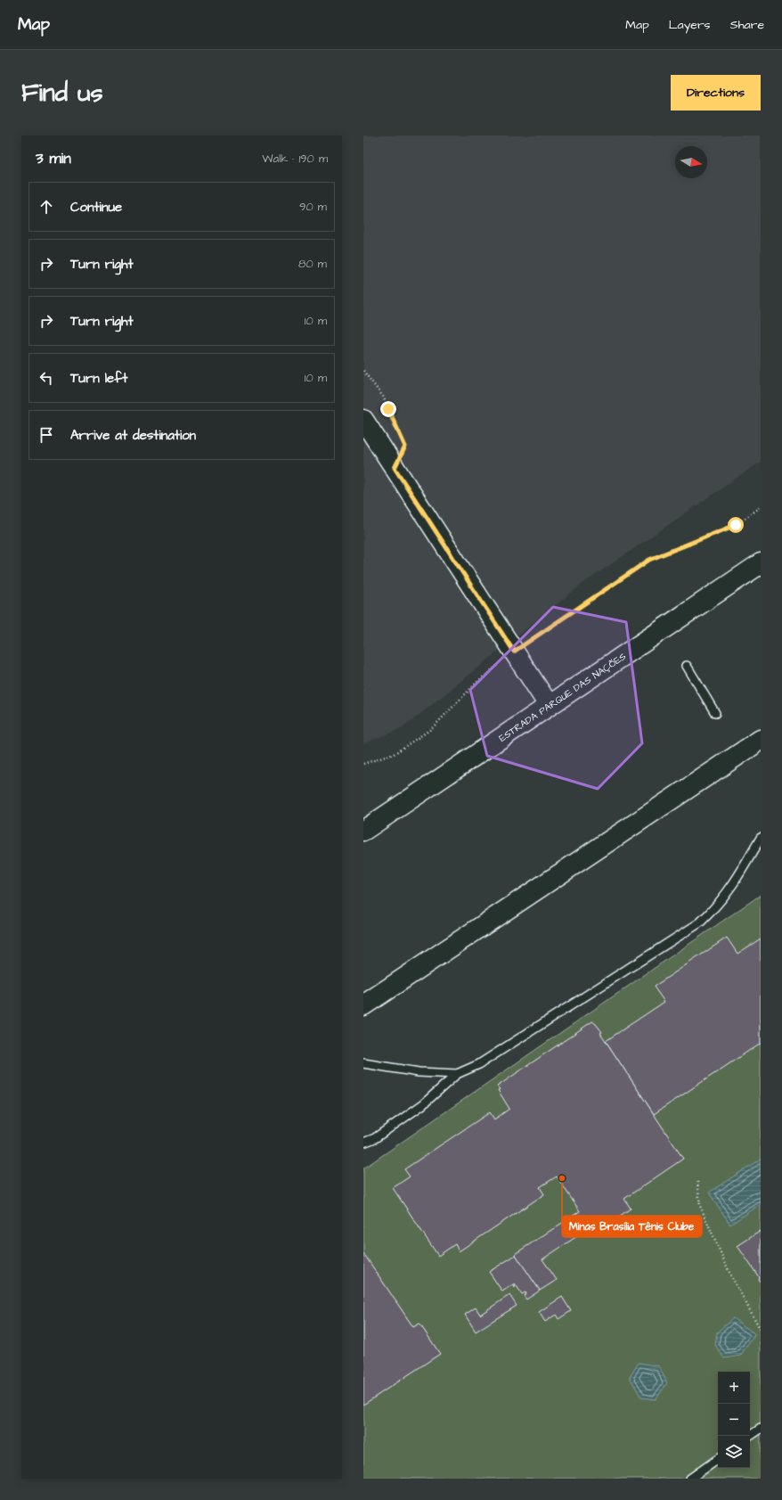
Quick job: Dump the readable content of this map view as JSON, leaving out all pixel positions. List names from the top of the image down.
{
  "streets": {
    "main road": ["ESTRADA PARQUE DAS NAÇÕES"]
  },
  "places": ["Minas Brasília Tênis Clube"],
  "north": "right",
  "page": {
    "header": "Map",
    "nav": ["Map", "Layers", "Share"],
    "buttons": "Directions",
    "title": "Find us",
    "heading": ["3 min", "Walk · 190 m"],
    "list": [
      ["Continue", "90 m"],
      ["Turn right", "80 m"],
      ["Turn right", "10 m"],
      ["Turn left", "10 m"],
      "Arrive at destination"
    ],
    "map_buttons": ["+", "−"]
  }
}
